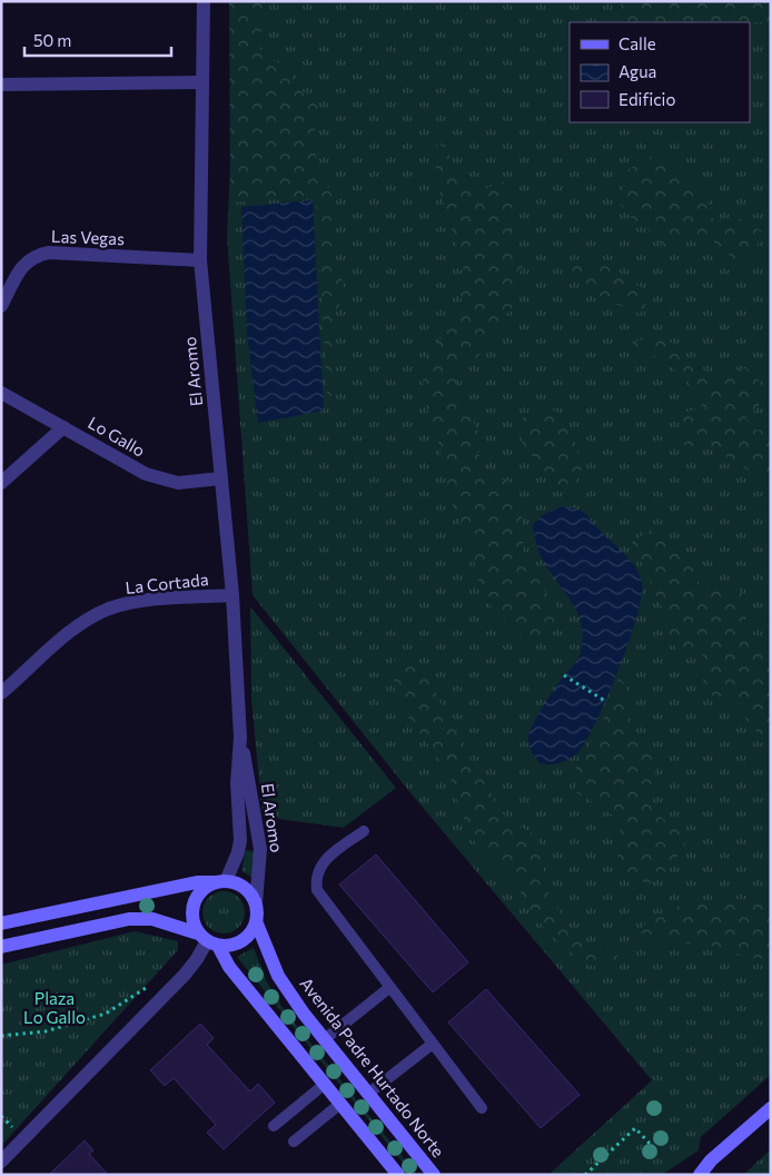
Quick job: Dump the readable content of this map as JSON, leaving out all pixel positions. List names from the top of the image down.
{
  "streets": {
    "main road": ["Avenida Padre Hurtado Norte"],
    "street": [
      "Las Vegas",
      "El Aromo",
      "Lo Gallo",
      "La Cortada"
    ]
  },
  "crossings": [
    ["Las Vegas", "El Aromo"],
    ["El Aromo", "Lo Gallo"],
    ["El Aromo", "La Cortada"],
    ["El Aromo", "Avenida Padre Hurtado Norte"]
  ],
  "parks": ["Plaza Lo Gallo"],
  "legend": ["Calle", "Agua", "Edificio"],
  "scale_bar": "50 m"
}
